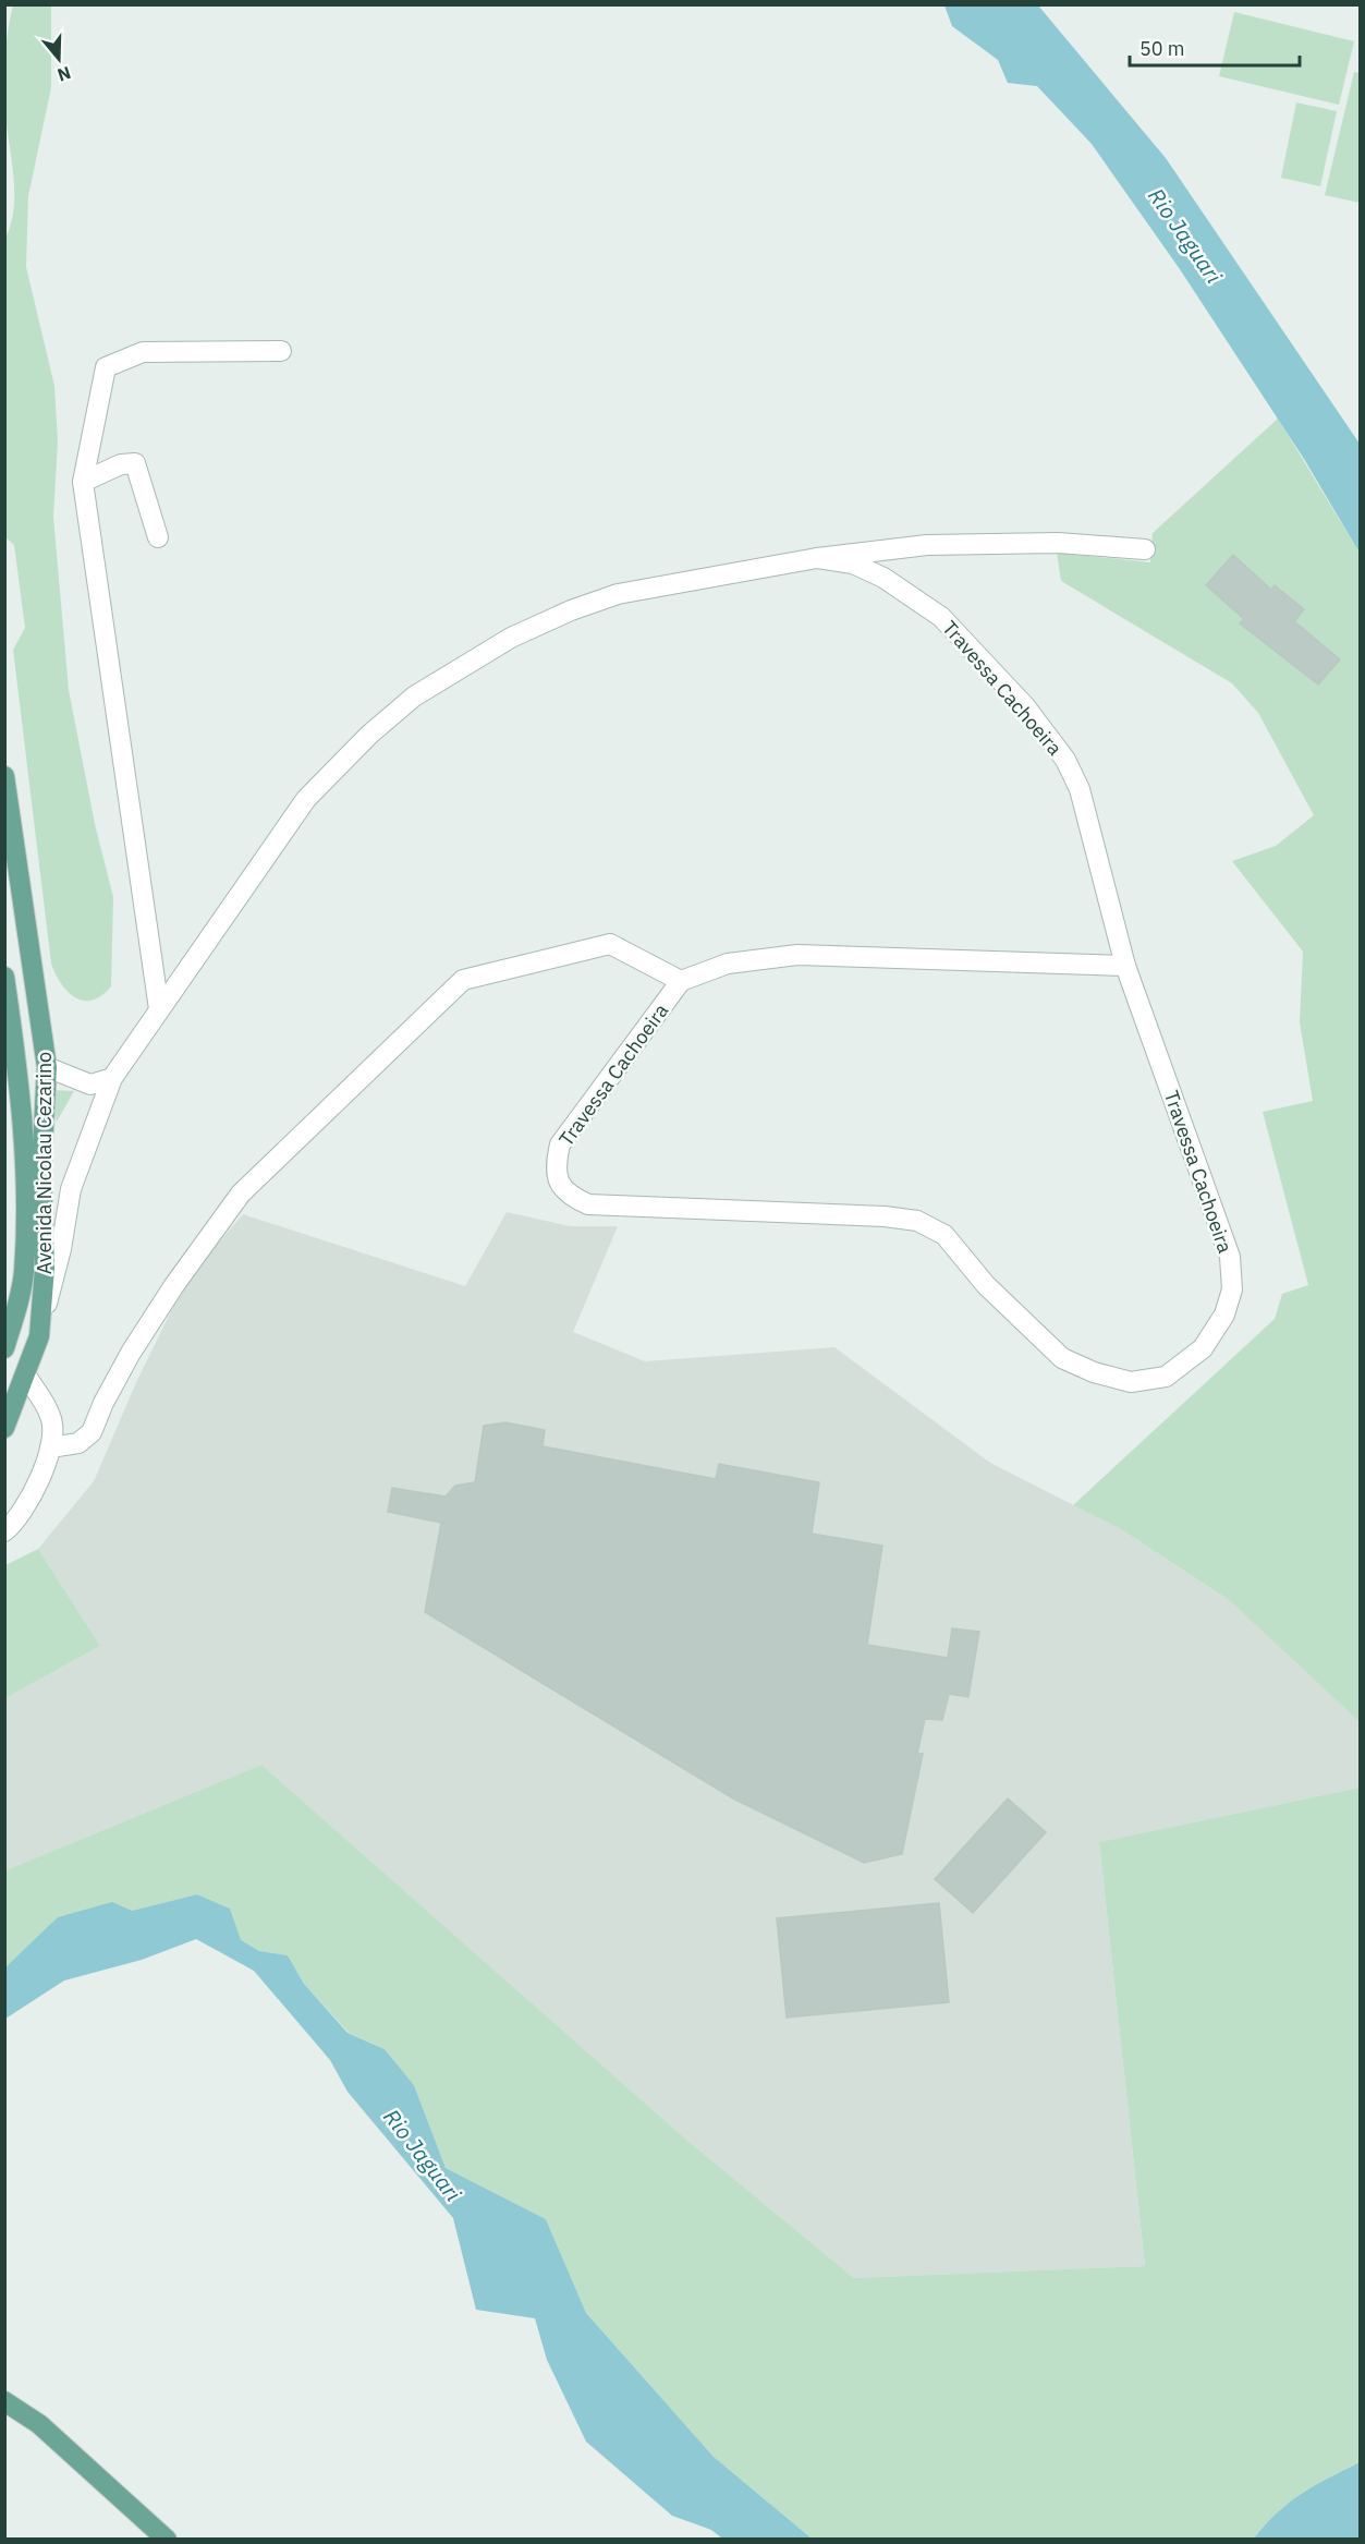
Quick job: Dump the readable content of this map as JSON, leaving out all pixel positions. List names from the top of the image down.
{
  "streets": {
    "main road": ["Avenida Nicolau Cezarino"],
    "street": ["Travessa Cachoeira"]
  },
  "water": ["Rio Jaguari"],
  "scale_bar": "50 m",
  "north": "bottom"
}
